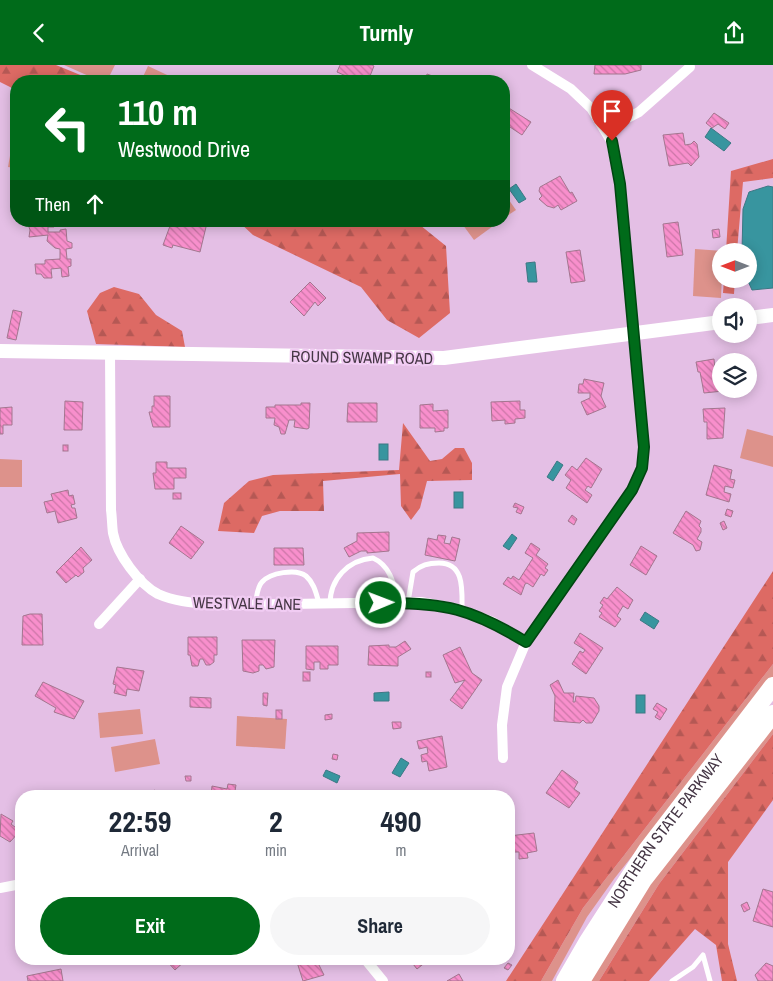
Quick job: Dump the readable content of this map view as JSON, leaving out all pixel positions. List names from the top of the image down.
{
  "streets": {
    "highway": ["NORTHERN STATE PARKWAY"],
    "street": ["ROUND SWAMP ROAD", "WESTVALE LANE"]
  },
  "crossings": [
    ["ROUND SWAMP ROAD", "WESTVALE LANE"]
  ],
  "north": "left",
  "page": {
    "header": "Turnly",
    "turn": ["110 m", "Westwood Drive"],
    "then": "Then",
    "eta": [
      "22:59",
      "Arrival",
      "2",
      "min",
      "490",
      "m"
    ],
    "buttons": ["Exit", "Share"]
  }
}
